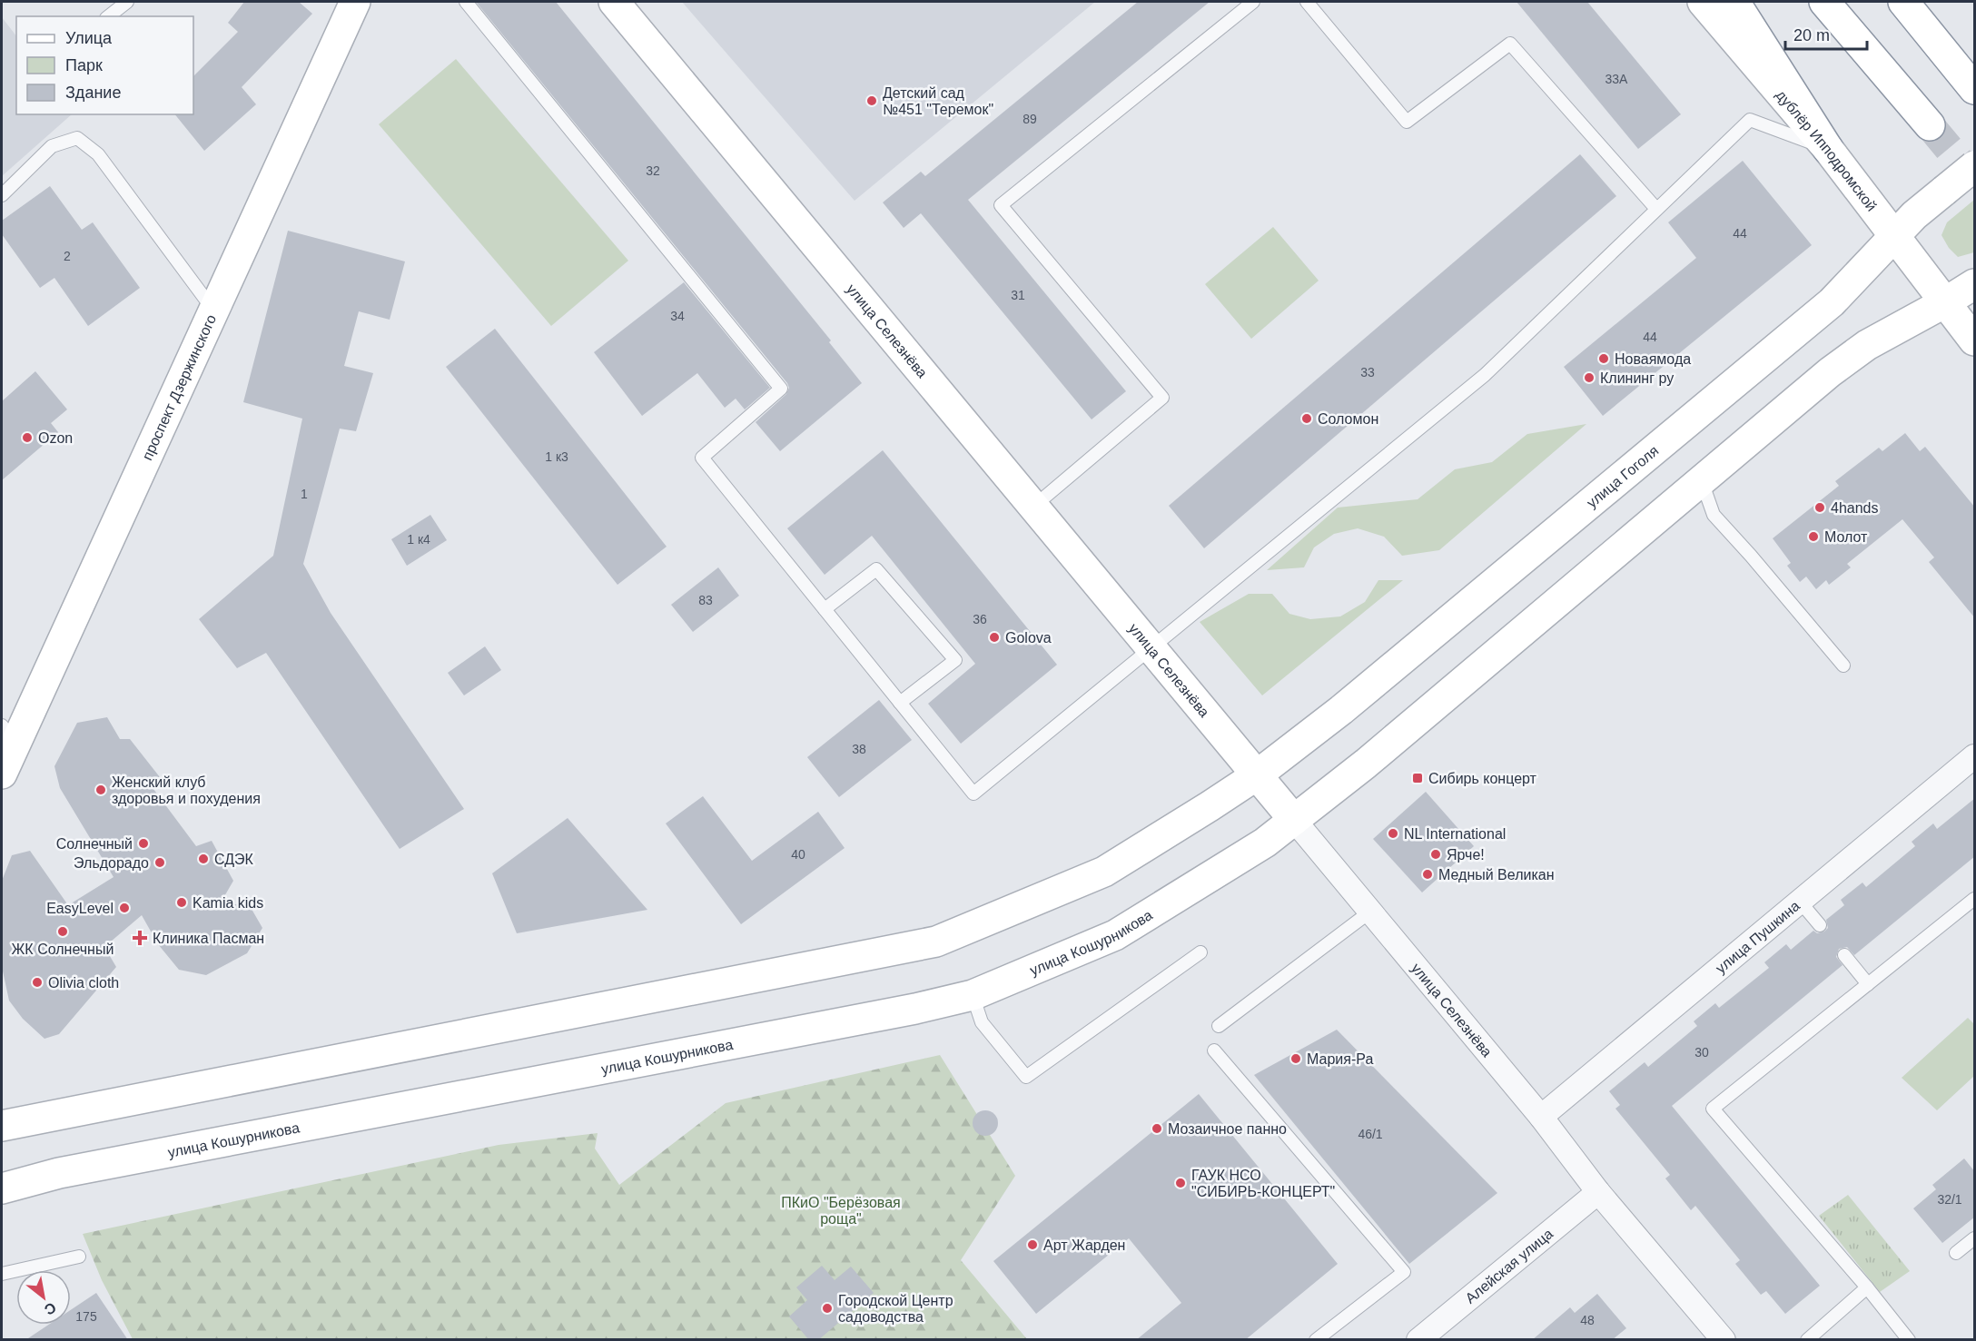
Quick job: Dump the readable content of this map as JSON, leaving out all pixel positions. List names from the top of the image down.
{
  "streets": {
    "main road": [
      "дублёр Ипподромской",
      "улица Селезнёва",
      "проспект Дзержинского",
      "улица Гоголя",
      "улица Кошурникова"
    ],
    "street": ["улица Пушкина", "Алейская улица"]
  },
  "crossings": [
    ["дублёр Ипподромской", "улица Гоголя"],
    ["улица Селезнёва", "улица Гоголя"],
    ["улица Селезнёва", "улица Пушкина"],
    ["улица Селезнёва", "улица Кошурникова"],
    ["улица Селезнёва", "Алейская улица"]
  ],
  "parks": ["ПКиО \"Берёзовая роща\""],
  "places": {
    "other": [
      "Детский сад №451 \"Теремок\"",
      "Новаямода",
      "Клининг ру",
      "Соломон",
      "Ozon",
      "4hands",
      "Молот",
      "Golova",
      "Женский клуб здоровья и похудения",
      "NL International",
      "Солнечный",
      "Ярче!",
      "СДЭК",
      "Эльдорадо",
      "Медный Великан",
      "Kamia kids",
      "EasyLevel",
      "ЖК Солнечный",
      "Olivia cloth",
      "Мария-Ра",
      "Мозаичное панно",
      "ГАУК НСО \"СИБИРЬ-КОНЦЕРТ\"",
      "Арт Жарден",
      "Городской Центр садоводства"
    ],
    "transit": ["Сибирь концерт"],
    "health": ["Клиника Пасман"]
  },
  "house_numbers": [
    "33А",
    "89",
    "32",
    "44",
    "2",
    "31",
    "34",
    "44",
    "33",
    "1 к3",
    "1",
    "1 к4",
    "83",
    "36",
    "38",
    "40",
    "30",
    "46/1",
    "32/1",
    "175",
    "48"
  ],
  "legend": ["Улица", "Парк", "Здание"],
  "scale_bar": "20 m",
  "north": "bottom right"
}
